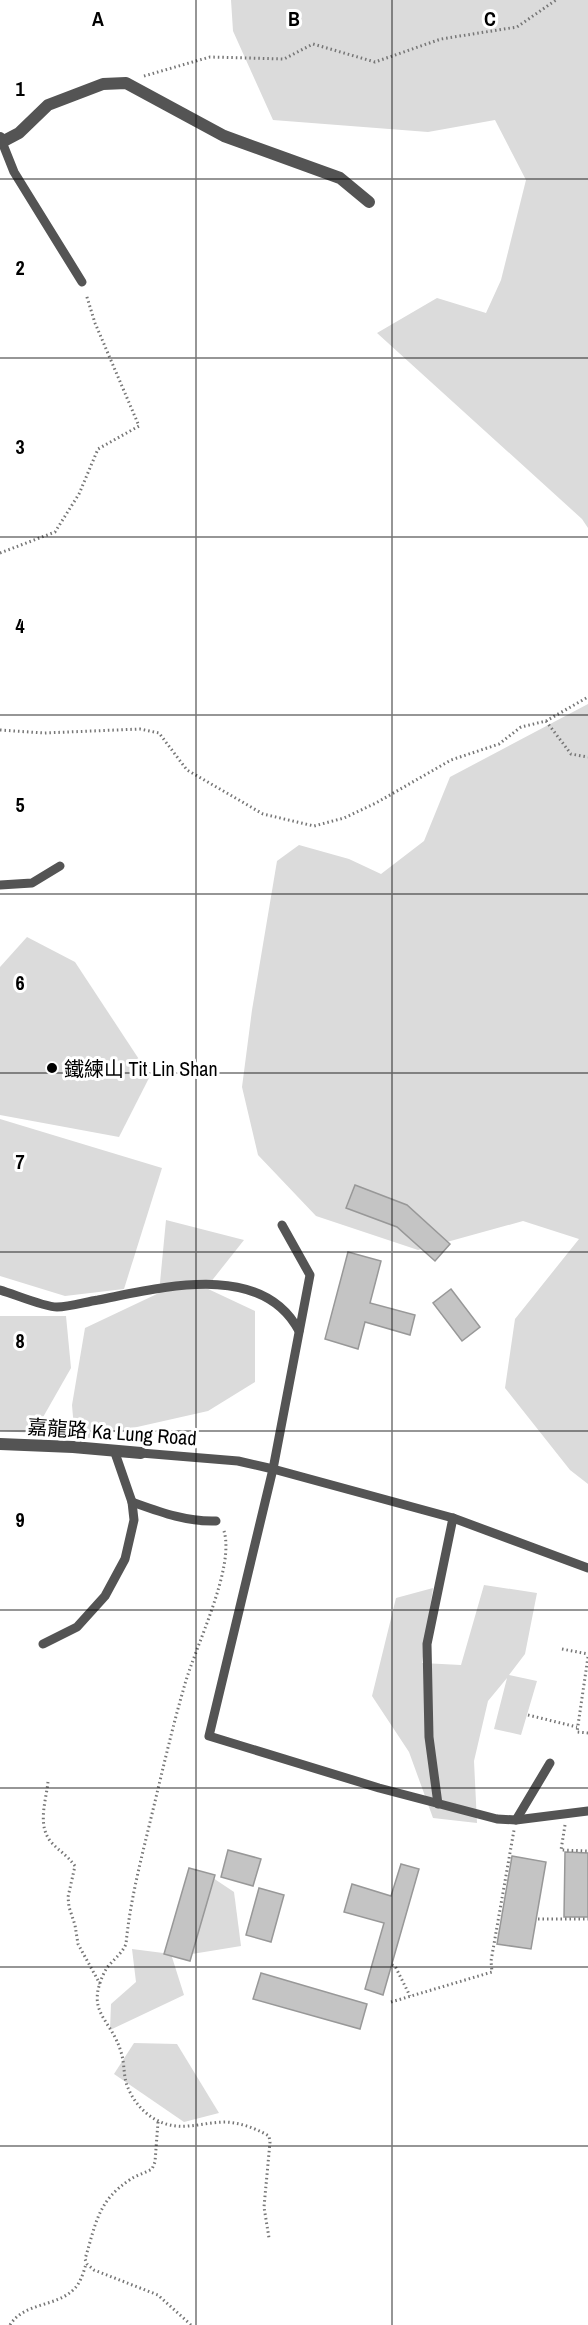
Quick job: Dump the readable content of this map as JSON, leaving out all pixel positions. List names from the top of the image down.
{
  "streets": {
    "street": ["嘉龍路 Ka Lung Road"]
  },
  "places": ["鐵練山 Tit Lin Shan"],
  "grid": {
    "columns": ["A", "B", "C"],
    "rows": [
      "1",
      "2",
      "3",
      "4",
      "5",
      "6",
      "7",
      "8",
      "9"
    ]
  }
}
